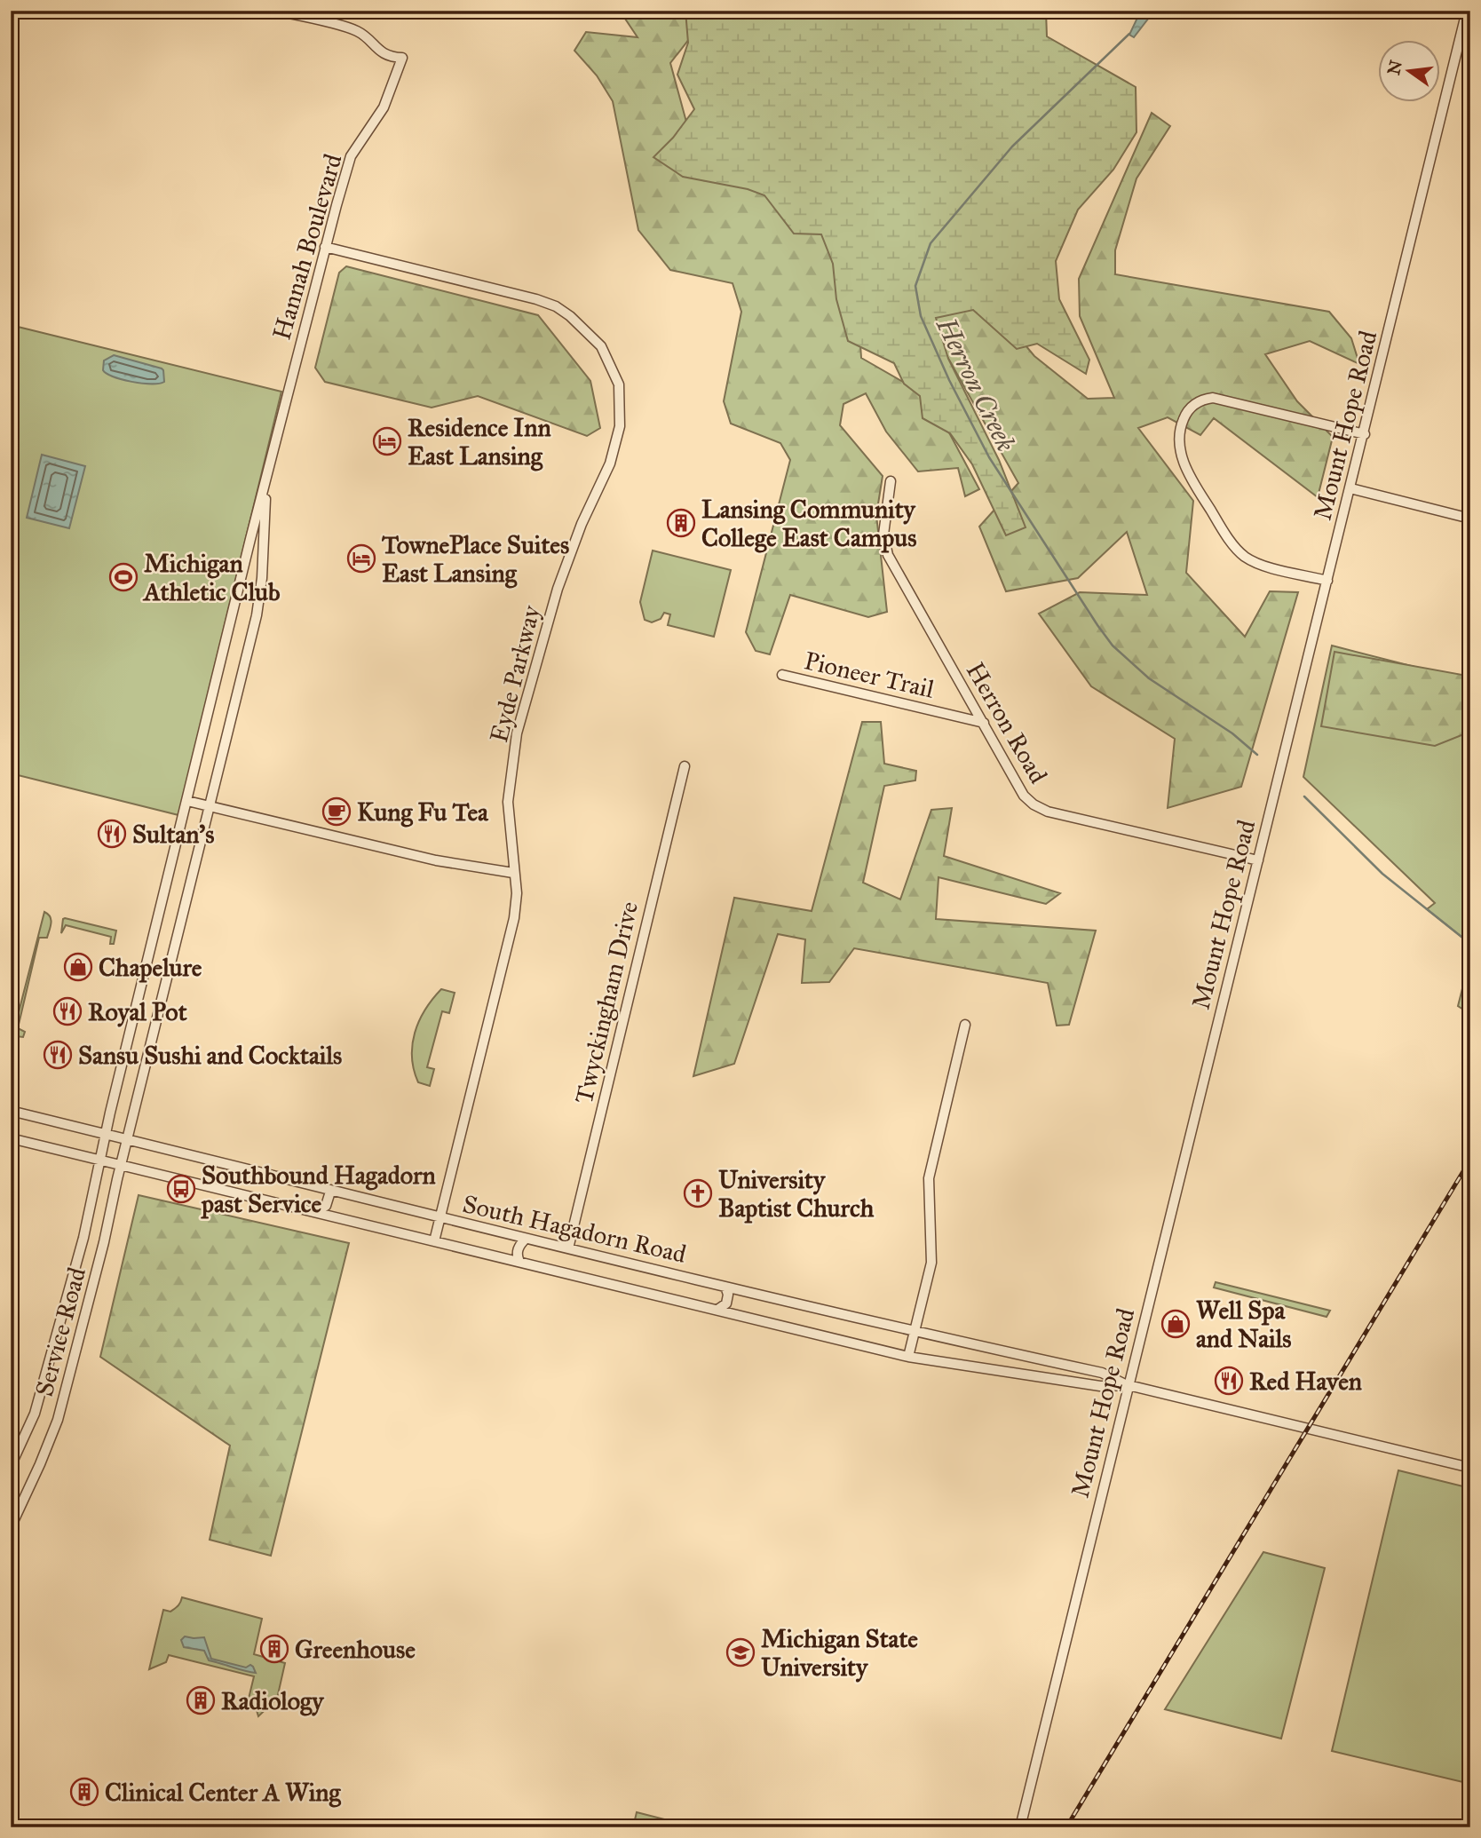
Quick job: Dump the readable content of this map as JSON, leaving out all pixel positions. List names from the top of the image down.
{
  "streets": {
    "street": [
      "Hannah Boulevard",
      "Mount Hope Road",
      "Eyde Parkway",
      "Pioneer Trail",
      "Herron Road",
      "Twyckingham Drive",
      "South Hagadorn Road",
      "Service Road"
    ]
  },
  "crossings": [
    ["Hannah Boulevard", "Eyde Parkway"],
    ["Hannah Boulevard", "South Hagadorn Road"],
    ["Hannah Boulevard", "Service Road"],
    ["Mount Hope Road", "Herron Road"],
    ["Mount Hope Road", "South Hagadorn Road"],
    ["Eyde Parkway", "South Hagadorn Road"],
    ["Pioneer Trail", "Herron Road"],
    ["Twyckingham Drive", "South Hagadorn Road"],
    ["South Hagadorn Road", "Service Road"]
  ],
  "water": ["Herron Creek"],
  "places": {
    "hotel": ["Residence Inn East Lansing", "TownePlace Suites East Lansing"],
    "building": [
      "Lansing Community College East Campus",
      "Greenhouse",
      "Radiology",
      "Clinical Center A Wing"
    ],
    "sports": ["Michigan Athletic Club"],
    "cafe": ["Kung Fu Tea"],
    "restaurant": [
      "Sultan's",
      "Royal Pot",
      "Sansu Sushi and Cocktails",
      "Red Haven"
    ],
    "shop": ["Chapelure", "Well Spa and Nails"],
    "bus stop": ["Southbound Hagadorn past Service"],
    "church": ["University Baptist Church"],
    "school or university": ["Michigan State University"]
  },
  "north": "left"
}
